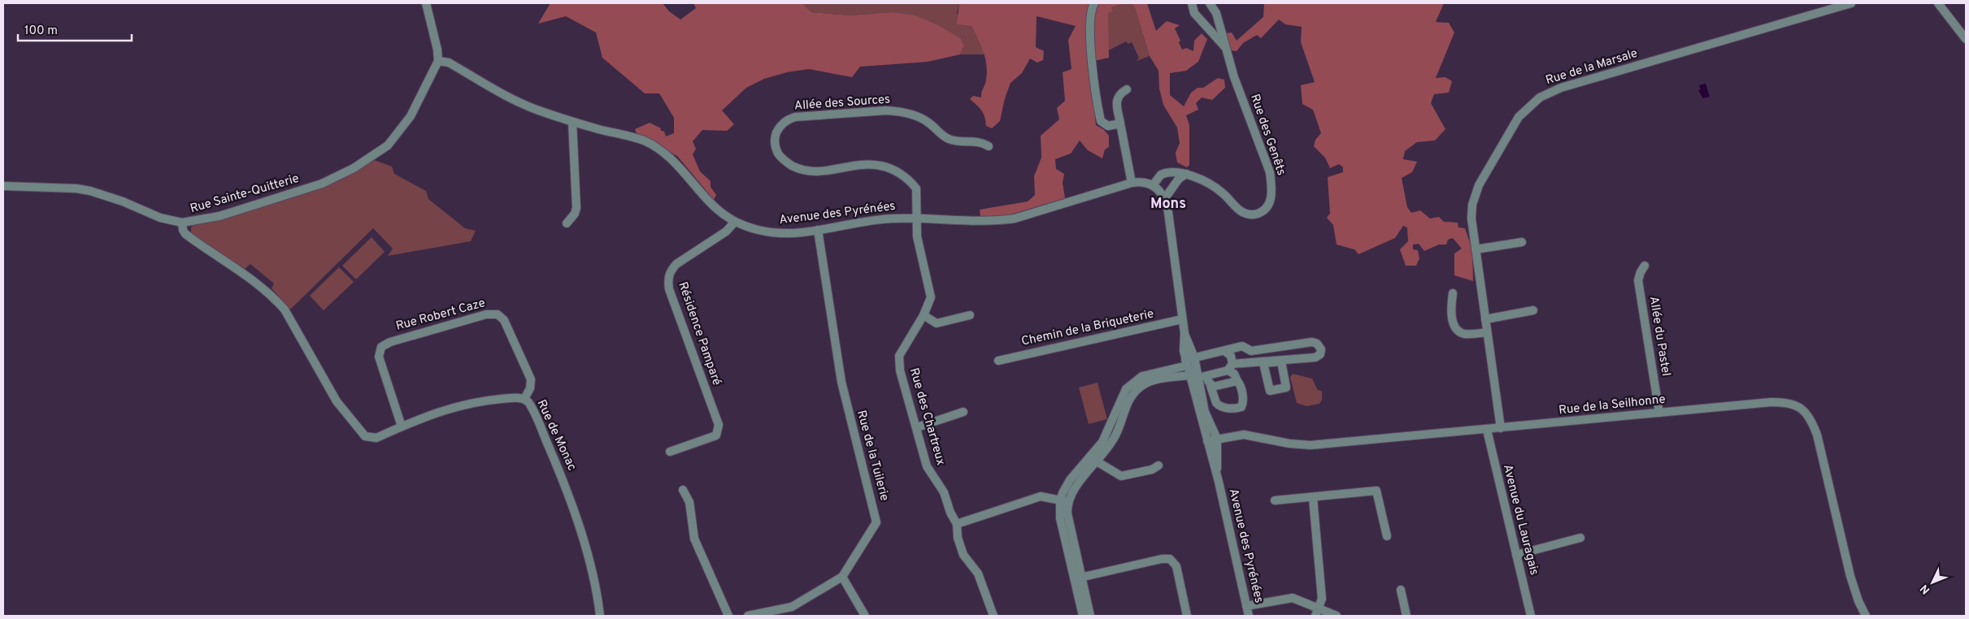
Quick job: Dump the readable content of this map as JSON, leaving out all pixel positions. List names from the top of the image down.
{
  "streets": {
    "street": [
      "Rue de la Marsale",
      "Allée des Sources",
      "Rue des Genêts",
      "Rue Sainte-Quitterie",
      "Avenue des Pyrénées",
      "Rue Robert Caze",
      "Chemin de la Briqueterie",
      "Résidence Pamparé",
      "Allée du Pastel",
      "Rue de la Seilhonne",
      "Rue des Chartreux",
      "Rue de Monac",
      "Rue de la Tuilerie",
      "Avenue du Lauragais"
    ]
  },
  "crossings": [
    ["Rue de la Marsale", "Rue de la Seilhonne"],
    ["Allée des Sources", "Avenue des Pyrénées"],
    ["Allée des Sources", "Rue des Chartreux"],
    ["Rue des Genêts", "Avenue des Pyrénées"],
    ["Rue Sainte-Quitterie", "Avenue des Pyrénées"],
    ["Rue Sainte-Quitterie", "Rue de Monac"],
    ["Avenue des Pyrénées", "Chemin de la Briqueterie"],
    ["Avenue des Pyrénées", "Résidence Pamparé"],
    ["Avenue des Pyrénées", "Rue de la Seilhonne"],
    ["Avenue des Pyrénées", "Rue des Chartreux"],
    ["Avenue des Pyrénées", "Rue de la Tuilerie"],
    ["Rue Robert Caze", "Rue de Monac"],
    ["Allée du Pastel", "Rue de la Seilhonne"],
    ["Rue de la Seilhonne", "Avenue du Lauragais"]
  ],
  "districts": ["Mons"],
  "scale_bar": "100 m",
  "north": "bottom left"
}
